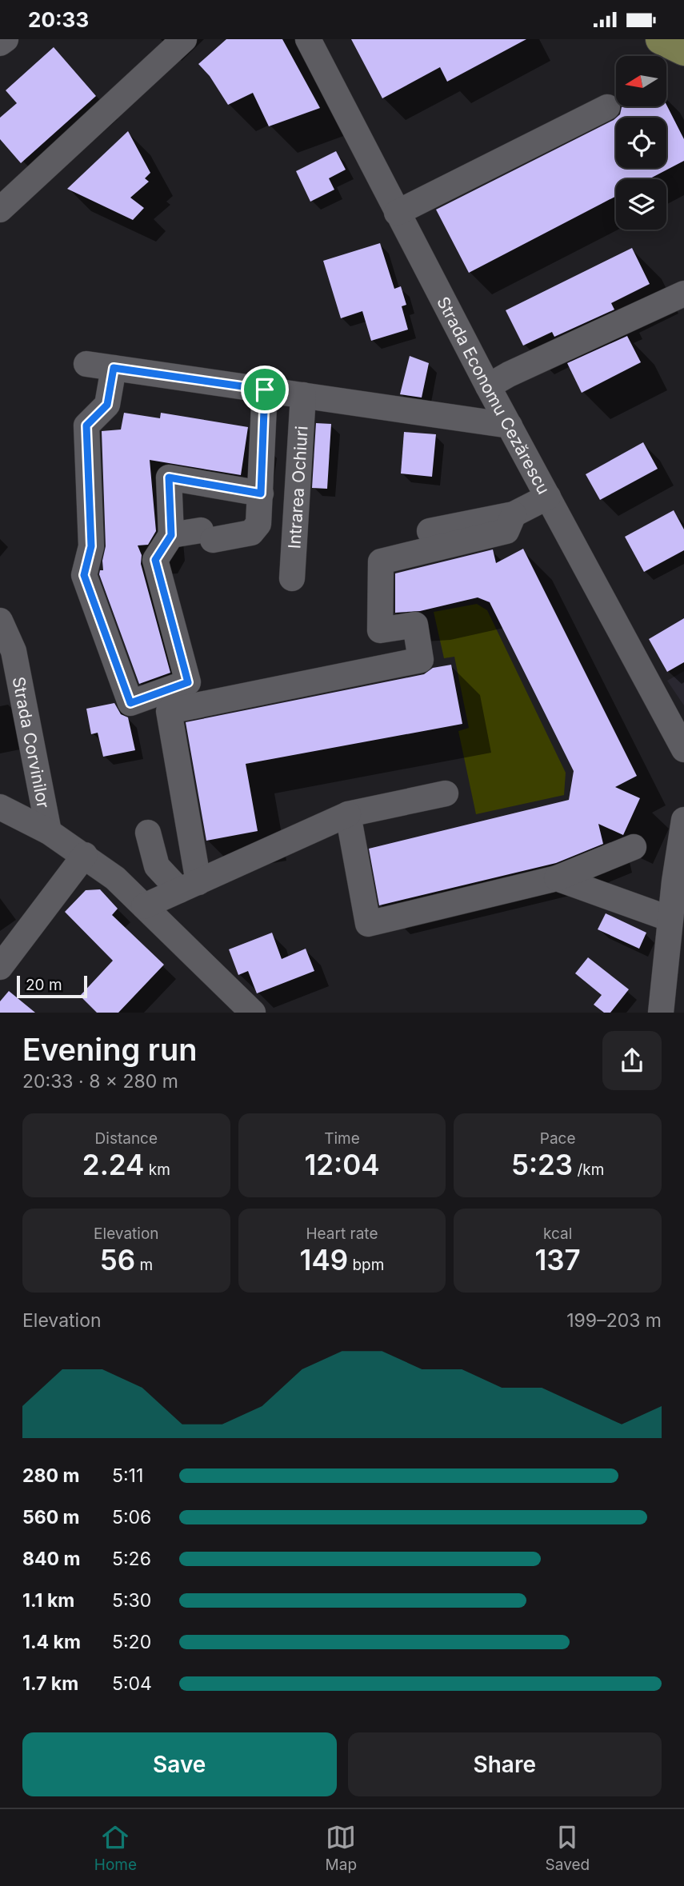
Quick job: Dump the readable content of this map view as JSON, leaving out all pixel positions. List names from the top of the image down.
{
  "streets": {
    "street": ["Strada Economu Cezărescu", "Intrarea Ochiuri", "Strada Corvinilor"]
  },
  "scale_bar": "20 m",
  "north": "left",
  "page": {
    "status": "20:33",
    "scale": "20 m",
    "heading": ["Evening run", "20:33 · 8 × 280 m"],
    "stats": [
      ["Distance", "2.24 km"],
      ["Time", "12:04"],
      ["Pace", "5:23 /km"],
      ["Elevation", "56 m"],
      ["Heart rate", "149 bpm"],
      ["kcal", "137"]
    ],
    "chart": ["Elevation", "199–203 m"],
    "list": [
      {
        "name": "280 m",
        "note": "5:11"
      },
      {
        "name": "560 m",
        "note": "5:06"
      },
      {
        "name": "840 m",
        "note": "5:26"
      },
      {
        "name": "1.1 km",
        "note": "5:30"
      },
      {
        "name": "1.4 km",
        "note": "5:20"
      },
      {
        "name": "1.7 km",
        "note": "5:04"
      }
    ],
    "buttons": ["Save", "Share"],
    "tabs": ["Home", "Map", "Saved"]
  }
}
